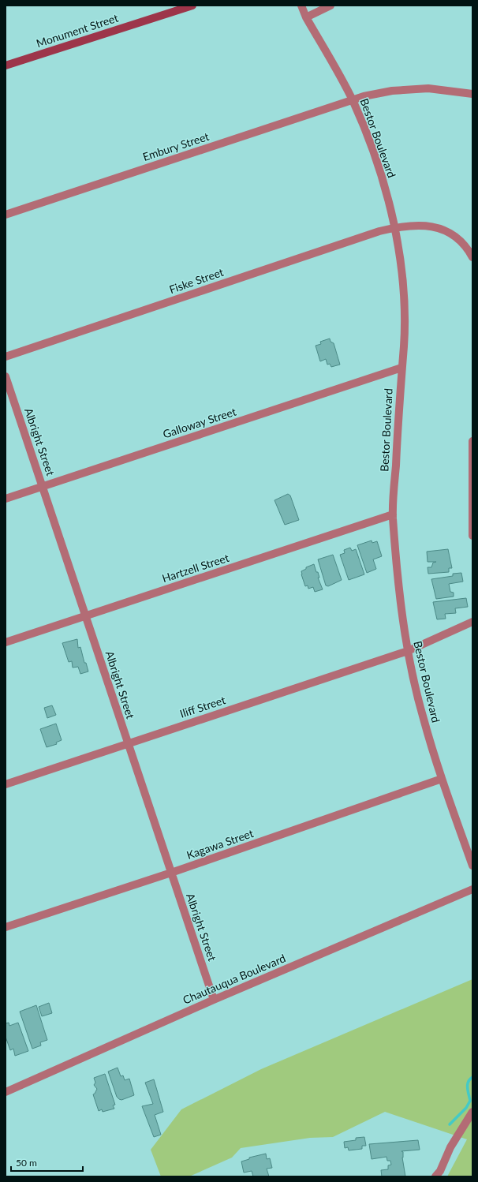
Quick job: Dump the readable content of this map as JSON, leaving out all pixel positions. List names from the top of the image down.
{
  "streets": {
    "street": [
      "Monument Street",
      "Bestor Boulevard",
      "Embury Street",
      "Fiske Street",
      "Galloway Street",
      "Albright Street",
      "Hartzell Street",
      "Iliff Street",
      "Kagawa Street",
      "Chautauqua Boulevard"
    ]
  },
  "crossings": [
    ["Bestor Boulevard", "Embury Street"],
    ["Bestor Boulevard", "Fiske Street"],
    ["Bestor Boulevard", "Galloway Street"],
    ["Bestor Boulevard", "Hartzell Street"],
    ["Bestor Boulevard", "Iliff Street"],
    ["Bestor Boulevard", "Kagawa Street"],
    ["Galloway Street", "Albright Street"],
    ["Albright Street", "Hartzell Street"],
    ["Albright Street", "Iliff Street"],
    ["Albright Street", "Kagawa Street"],
    ["Albright Street", "Chautauqua Boulevard"]
  ],
  "scale_bar": "50 m"
}
